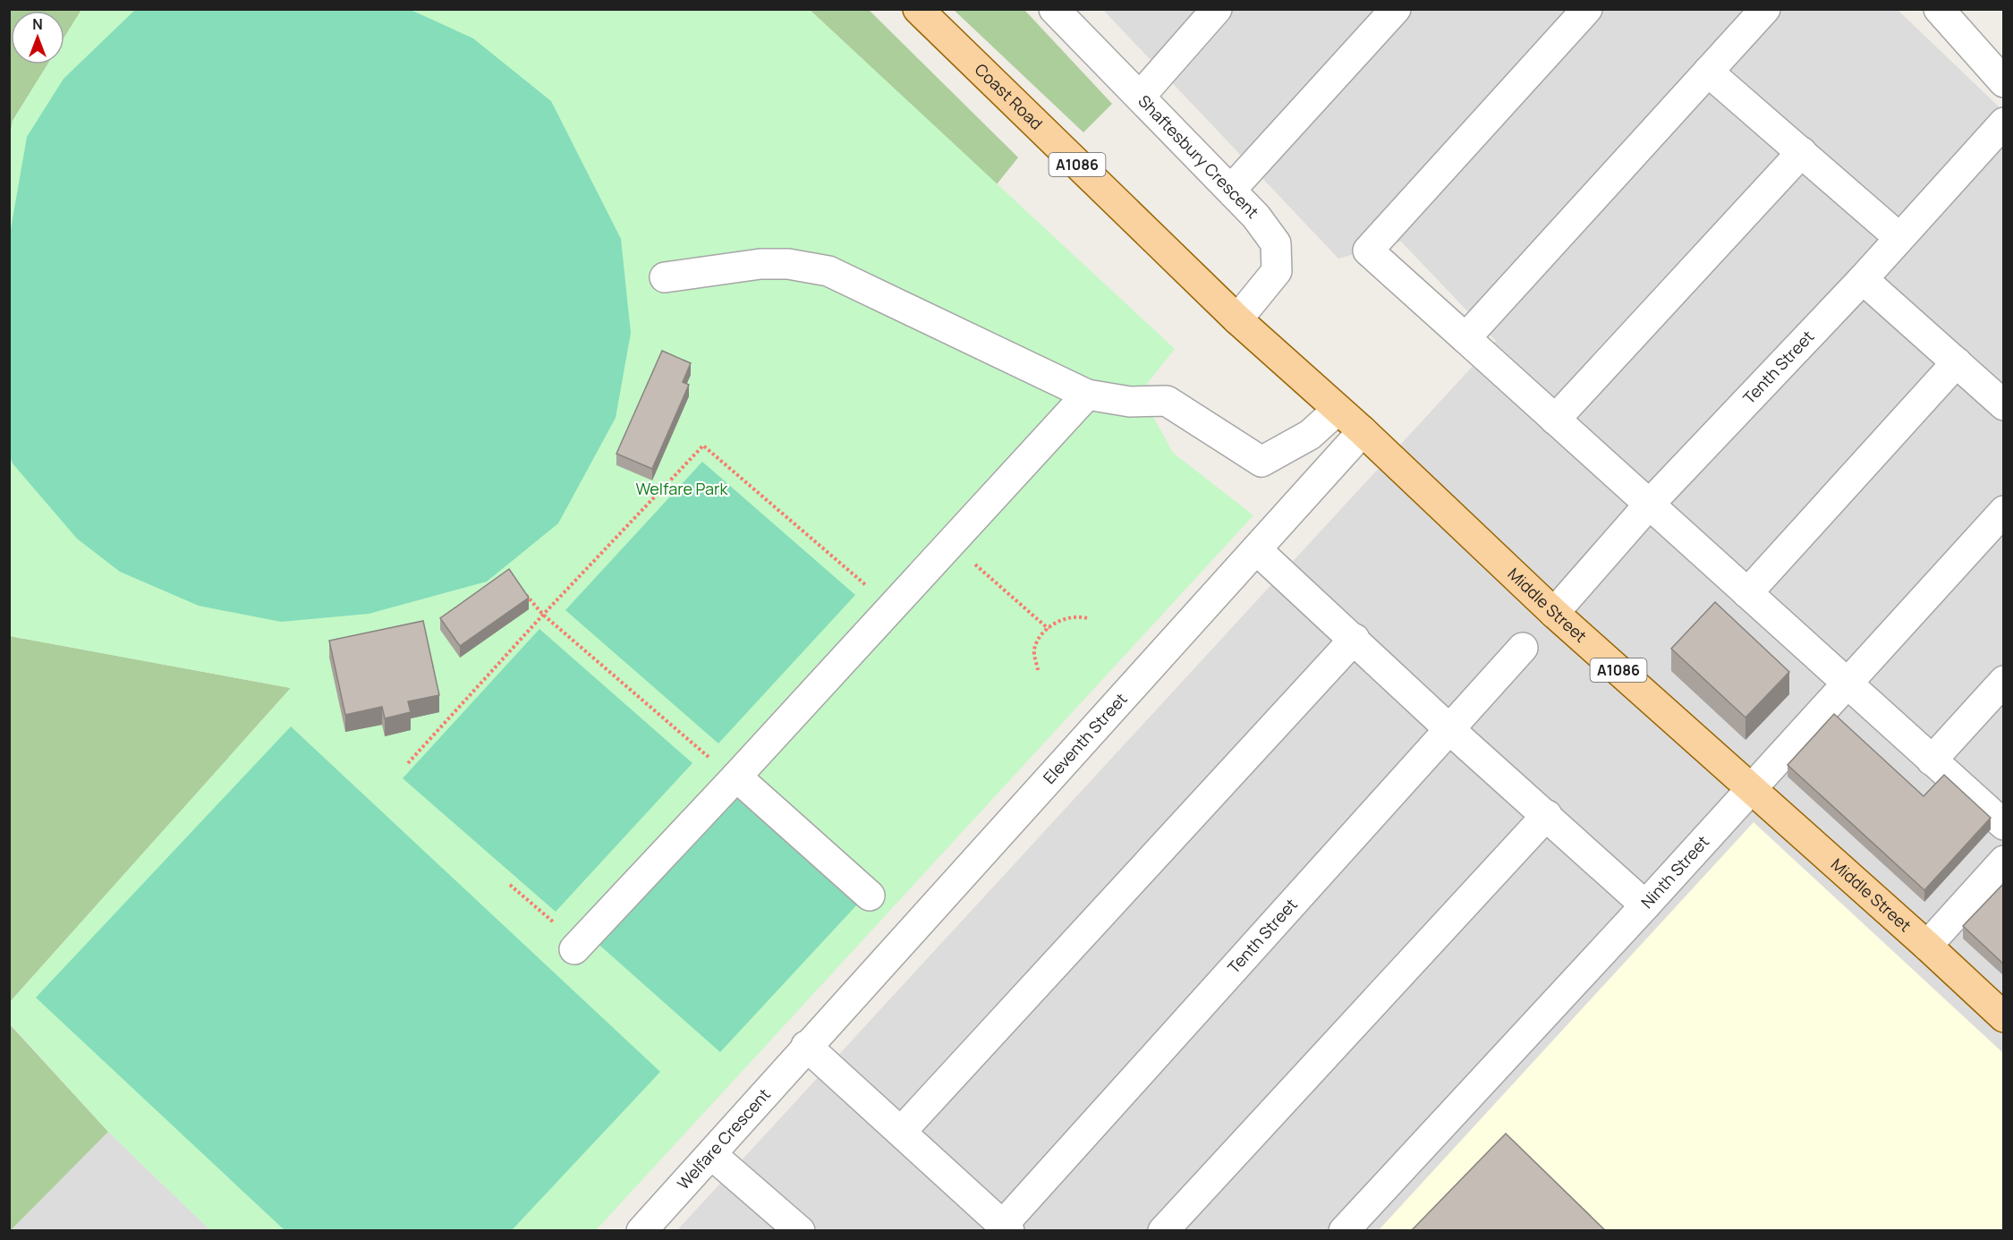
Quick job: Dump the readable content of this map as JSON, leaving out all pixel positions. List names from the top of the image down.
{
  "streets": {
    "main road": ["Coast Road", "A1086", "Middle Street"],
    "street": [
      "Shaftesbury Crescent",
      "Tenth Street",
      "Eleventh Street",
      "Ninth Street",
      "Welfare Crescent"
    ]
  },
  "crossings": [
    ["Coast Road", "Shaftesbury Crescent"],
    ["Coast Road", "Middle Street"],
    ["Shaftesbury Crescent", "Middle Street"],
    ["Tenth Street", "Middle Street"],
    ["Middle Street", "Eleventh Street"],
    ["Middle Street", "Ninth Street"],
    ["Eleventh Street", "Welfare Crescent"]
  ],
  "parks": ["Welfare Park"],
  "north": "top"
}
